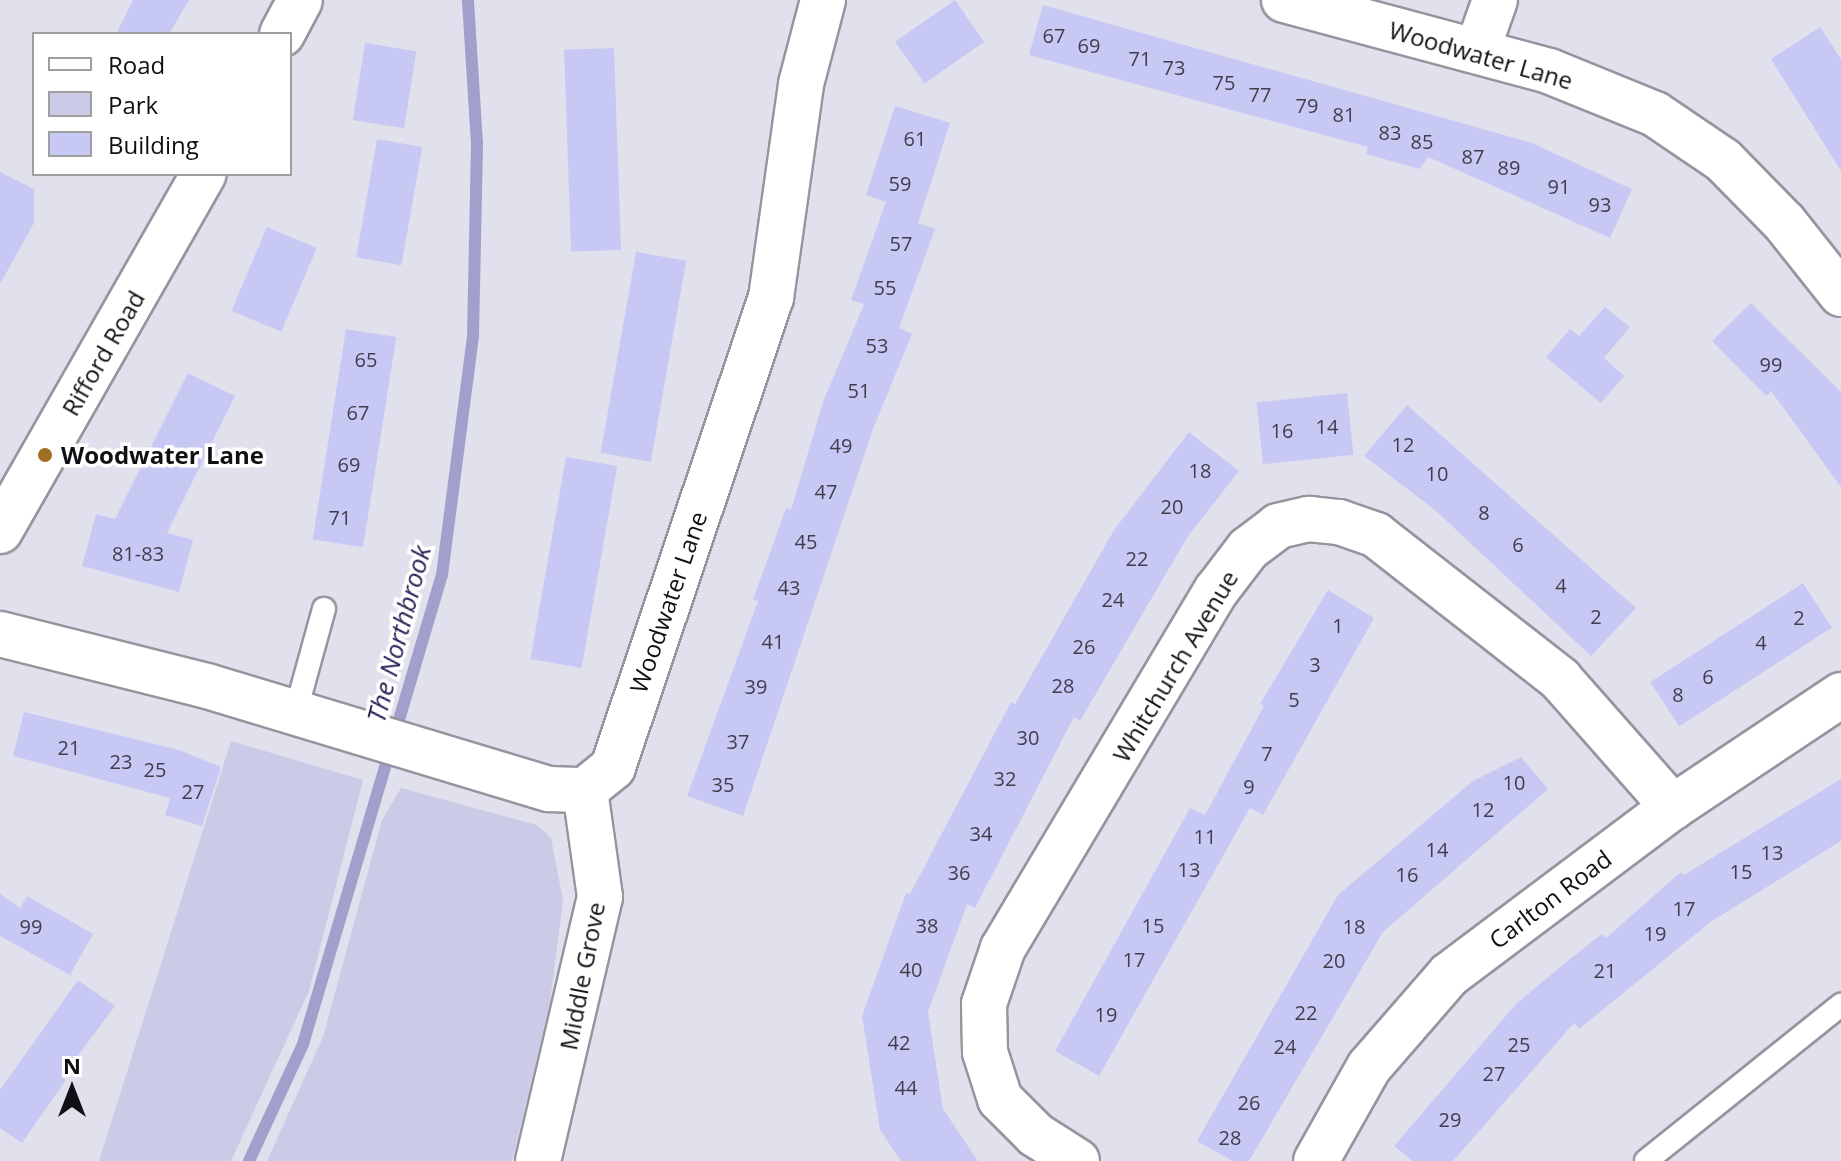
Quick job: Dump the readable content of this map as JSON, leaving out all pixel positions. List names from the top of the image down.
{
  "streets": {
    "street": [
      "Woodwater Lane",
      "Rifford Road",
      "Whitchurch Avenue",
      "Carlton Road",
      "Middle Grove"
    ]
  },
  "crossings": [
    ["Woodwater Lane", "Middle Grove"],
    ["Whitchurch Avenue", "Carlton Road"]
  ],
  "water": ["The Northbrook"],
  "places": ["Woodwater Lane"],
  "house_numbers": [
    "67",
    "69",
    "71",
    "73",
    "75",
    "77",
    "79",
    "81",
    "83",
    "61",
    "85",
    "87",
    "89",
    "59",
    "91",
    "93",
    "57",
    "55",
    "53",
    "65",
    "99",
    "51",
    "67",
    "14",
    "16",
    "12",
    "49",
    "69",
    "18",
    "10",
    "47",
    "20",
    "8",
    "71",
    "45",
    "6",
    "81-83",
    "22",
    "4",
    "43",
    "24",
    "2",
    "2",
    "1",
    "41",
    "4",
    "26",
    "3",
    "6",
    "28",
    "39",
    "8",
    "5",
    "30",
    "37",
    "21",
    "7",
    "23",
    "25",
    "32",
    "10",
    "35",
    "9",
    "27",
    "12",
    "34",
    "11",
    "14",
    "13",
    "13",
    "15",
    "36",
    "16",
    "17",
    "38",
    "15",
    "99",
    "18",
    "19",
    "17",
    "20",
    "40",
    "21",
    "22",
    "19",
    "42",
    "25",
    "24",
    "27",
    "44",
    "26",
    "29",
    "28"
  ],
  "legend": ["Road", "Park", "Building"],
  "north": "top"
}
